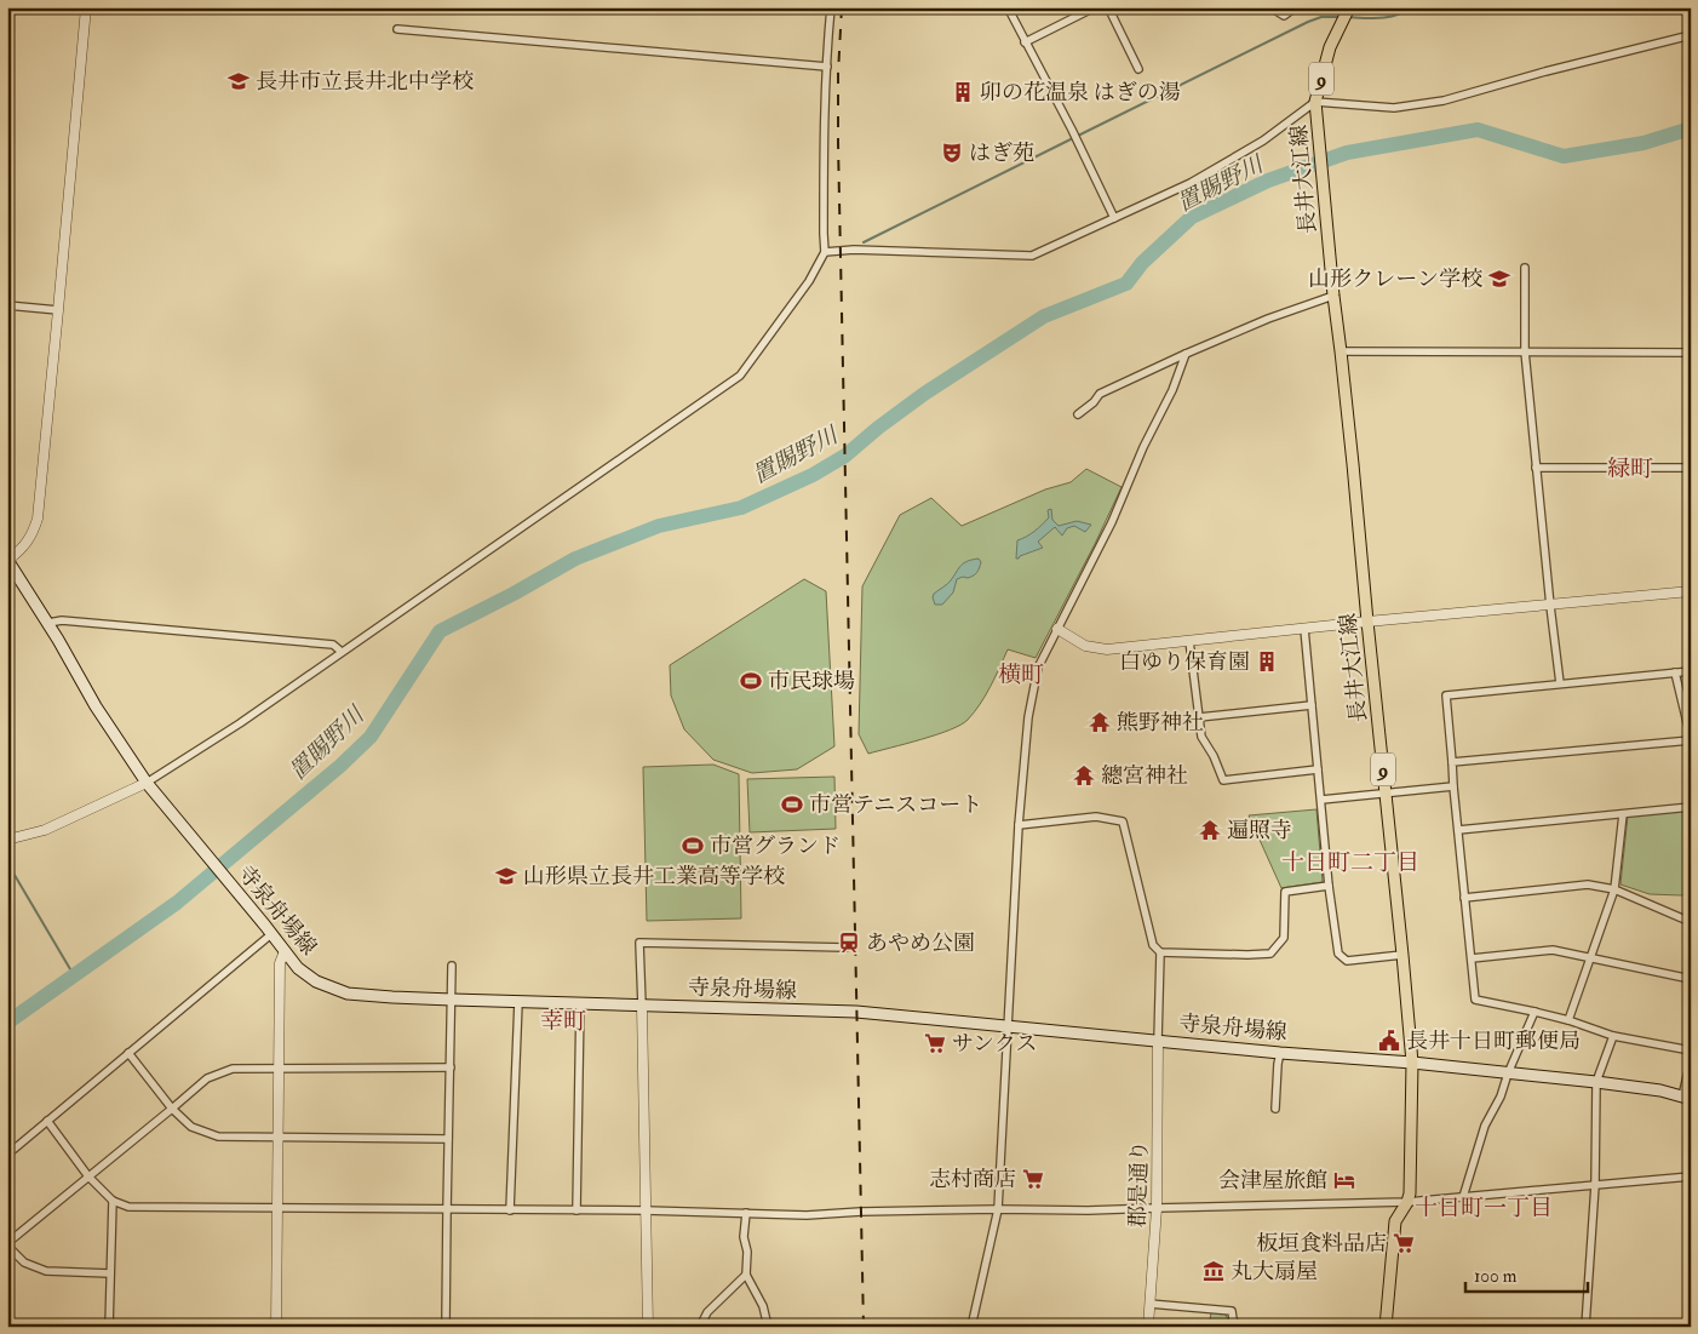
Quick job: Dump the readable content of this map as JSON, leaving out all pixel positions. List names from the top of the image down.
{
  "streets": {
    "main road": ["9", "長井大江線", "寺泉舟場線"],
    "street": ["郡是通り"]
  },
  "crossings": [
    ["長井大江線", "寺泉舟場線"],
    ["寺泉舟場線", "郡是通り"]
  ],
  "districts": [
    "緑町",
    "横町",
    "十日町二丁目",
    "幸町",
    "十日町一丁目"
  ],
  "water": ["置賜野川"],
  "places": {
    "school or university": ["長井市立長井北中学校", "山形クレーン学校", "山形県立長井工業高等学校"],
    "building": ["卯の花温泉 はぎの湯", "白ゆり保育園"],
    "theatre": ["はぎ苑"],
    "sports": ["市民球場", "市営テニスコート", "市営グランド"],
    "temple": ["熊野神社", "總宮神社", "遍照寺"],
    "station": ["あやめ公園"],
    "public building": ["長井十日町郵便局"],
    "supermarket": ["サンクス", "志村商店", "板垣食料品店"],
    "hotel": ["会津屋旅館"],
    "museum": ["丸大扇屋"]
  },
  "scale_bar": "100 m"
}
